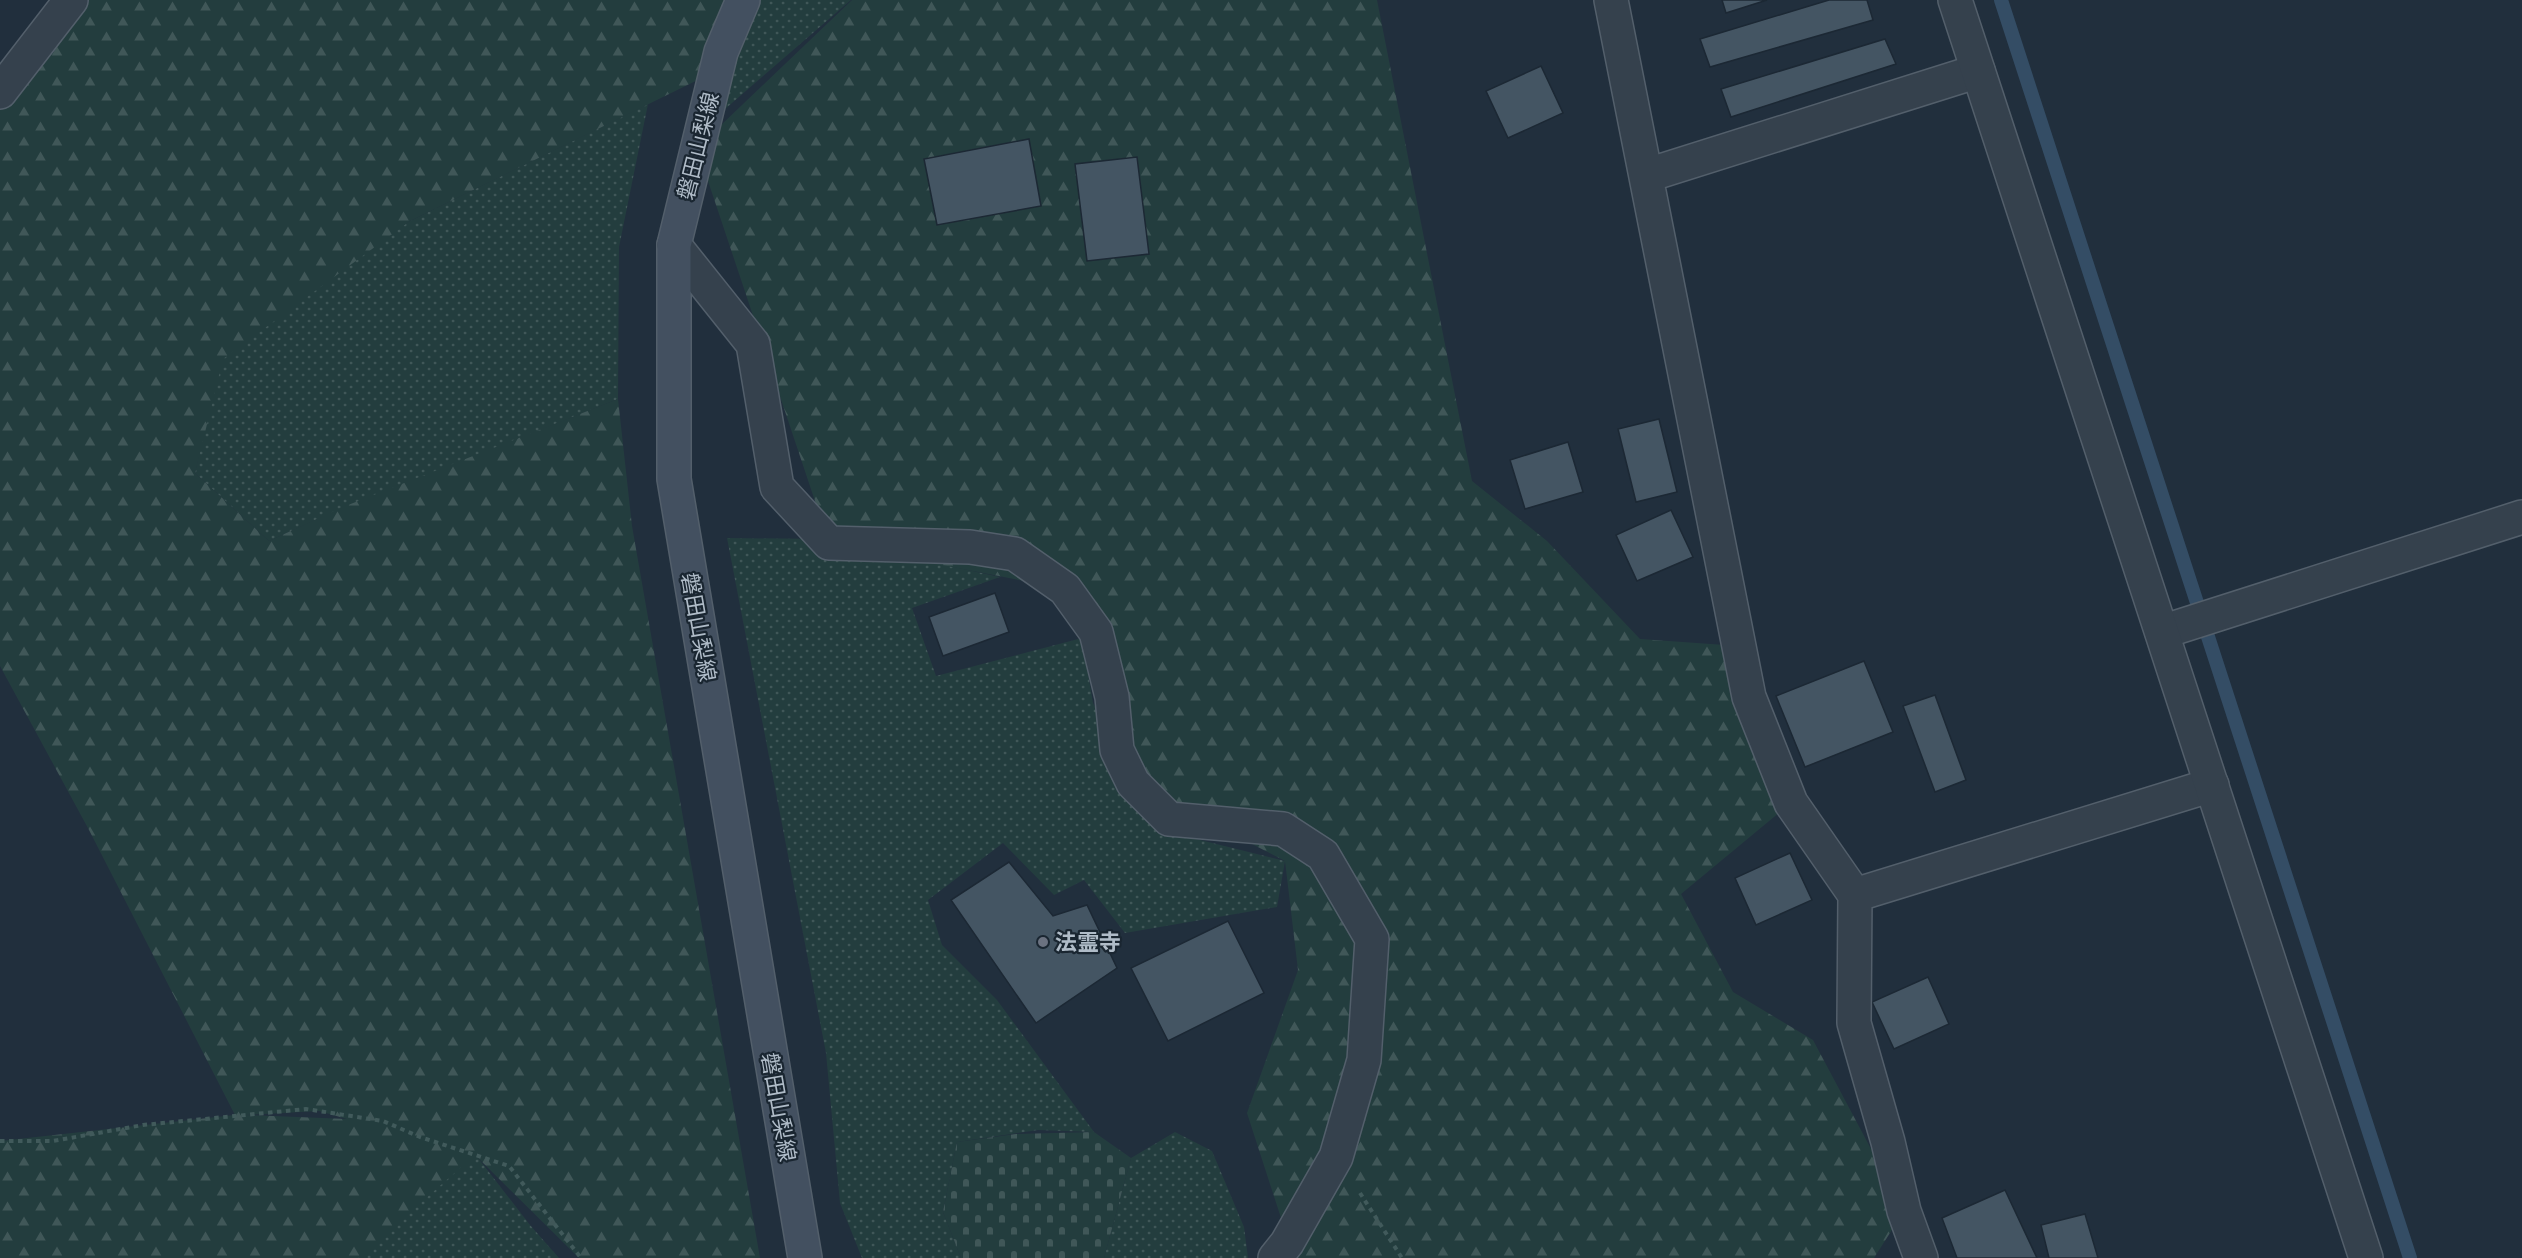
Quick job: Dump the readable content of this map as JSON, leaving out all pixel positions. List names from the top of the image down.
{
  "streets": {
    "main road": ["磐田山梨線"]
  },
  "places": ["法霊寺"]
}
